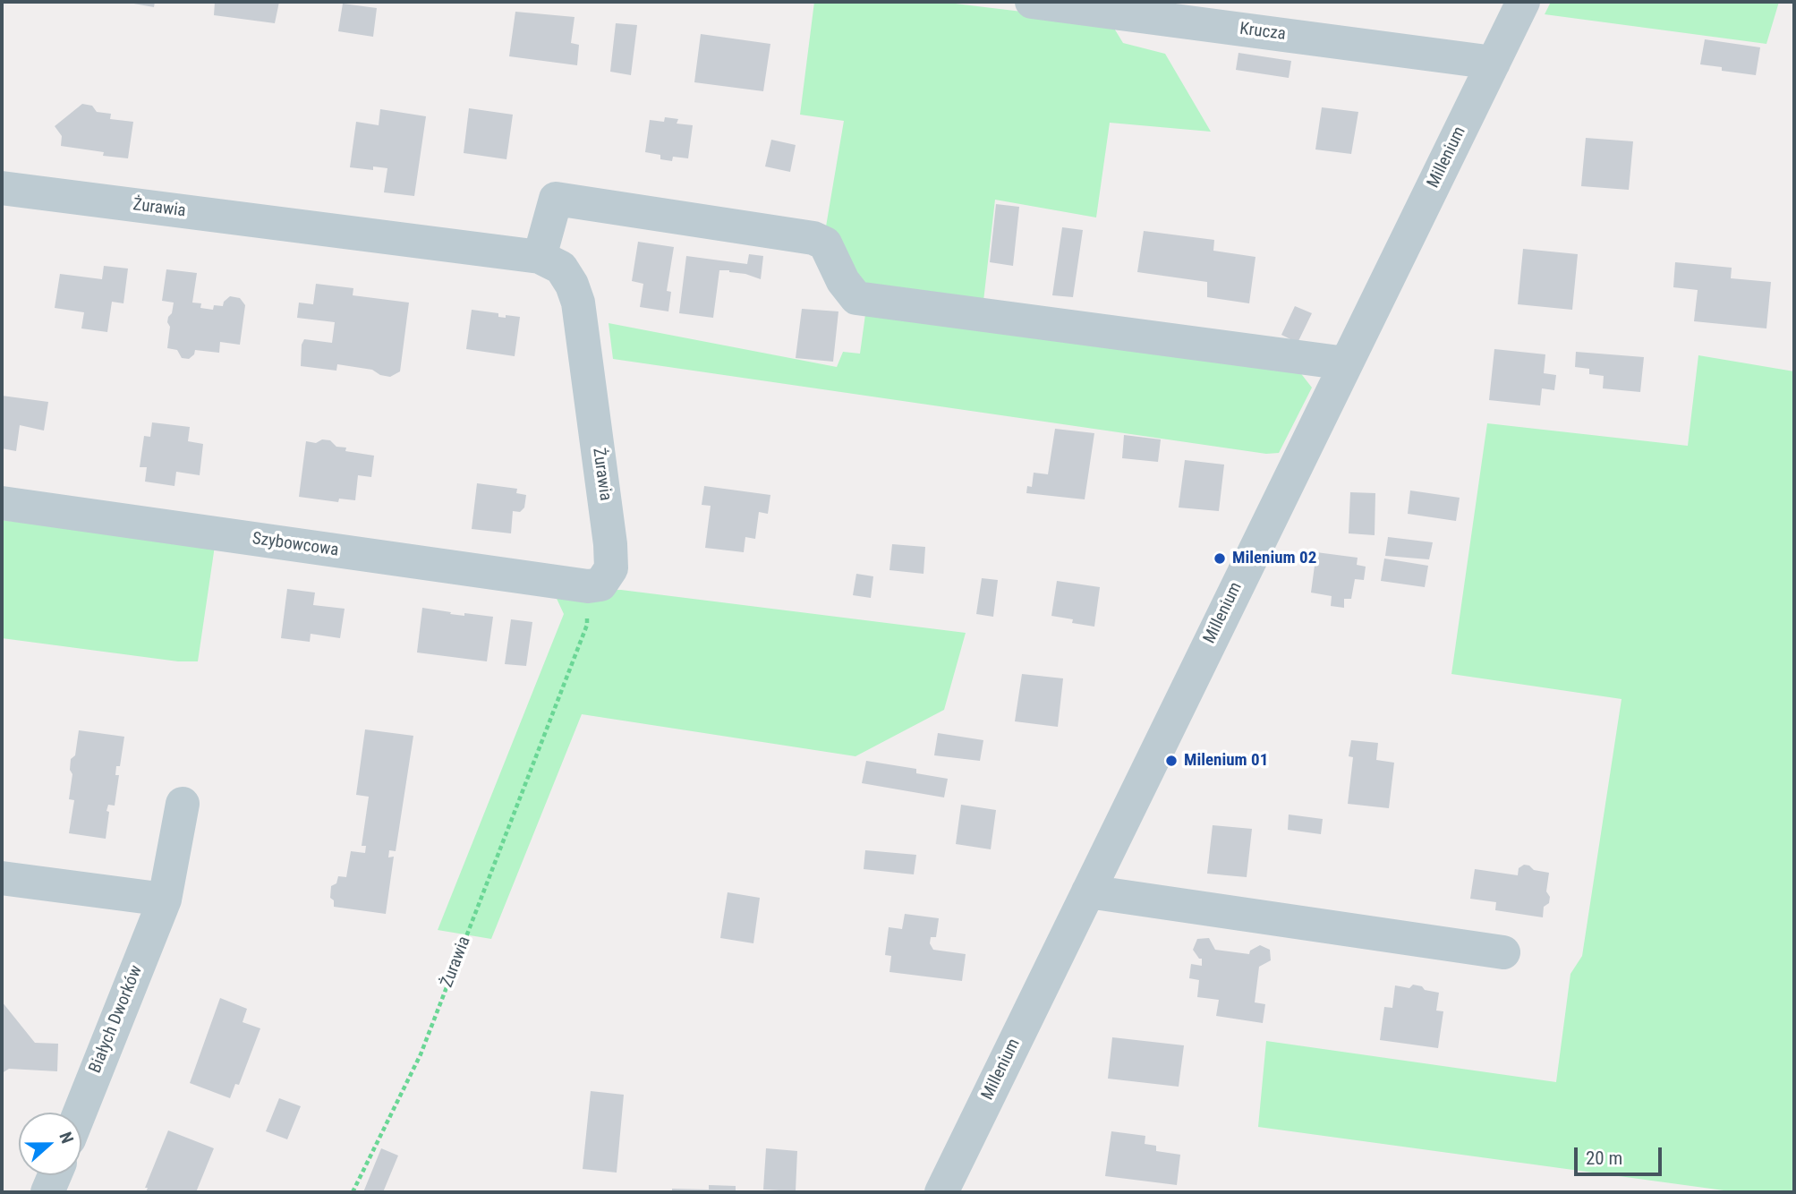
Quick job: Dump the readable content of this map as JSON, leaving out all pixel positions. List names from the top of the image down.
{
  "streets": {
    "street": [
      "Krucza",
      "Millenium",
      "Żurawia",
      "Szybowcowa",
      "Białych Dworków"
    ]
  },
  "crossings": [
    ["Krucza", "Millenium"],
    ["Żurawia", "Szybowcowa"]
  ],
  "places": ["Milenium 02", "Milenium 01"],
  "scale_bar": "20 m",
  "north": "right"
}
